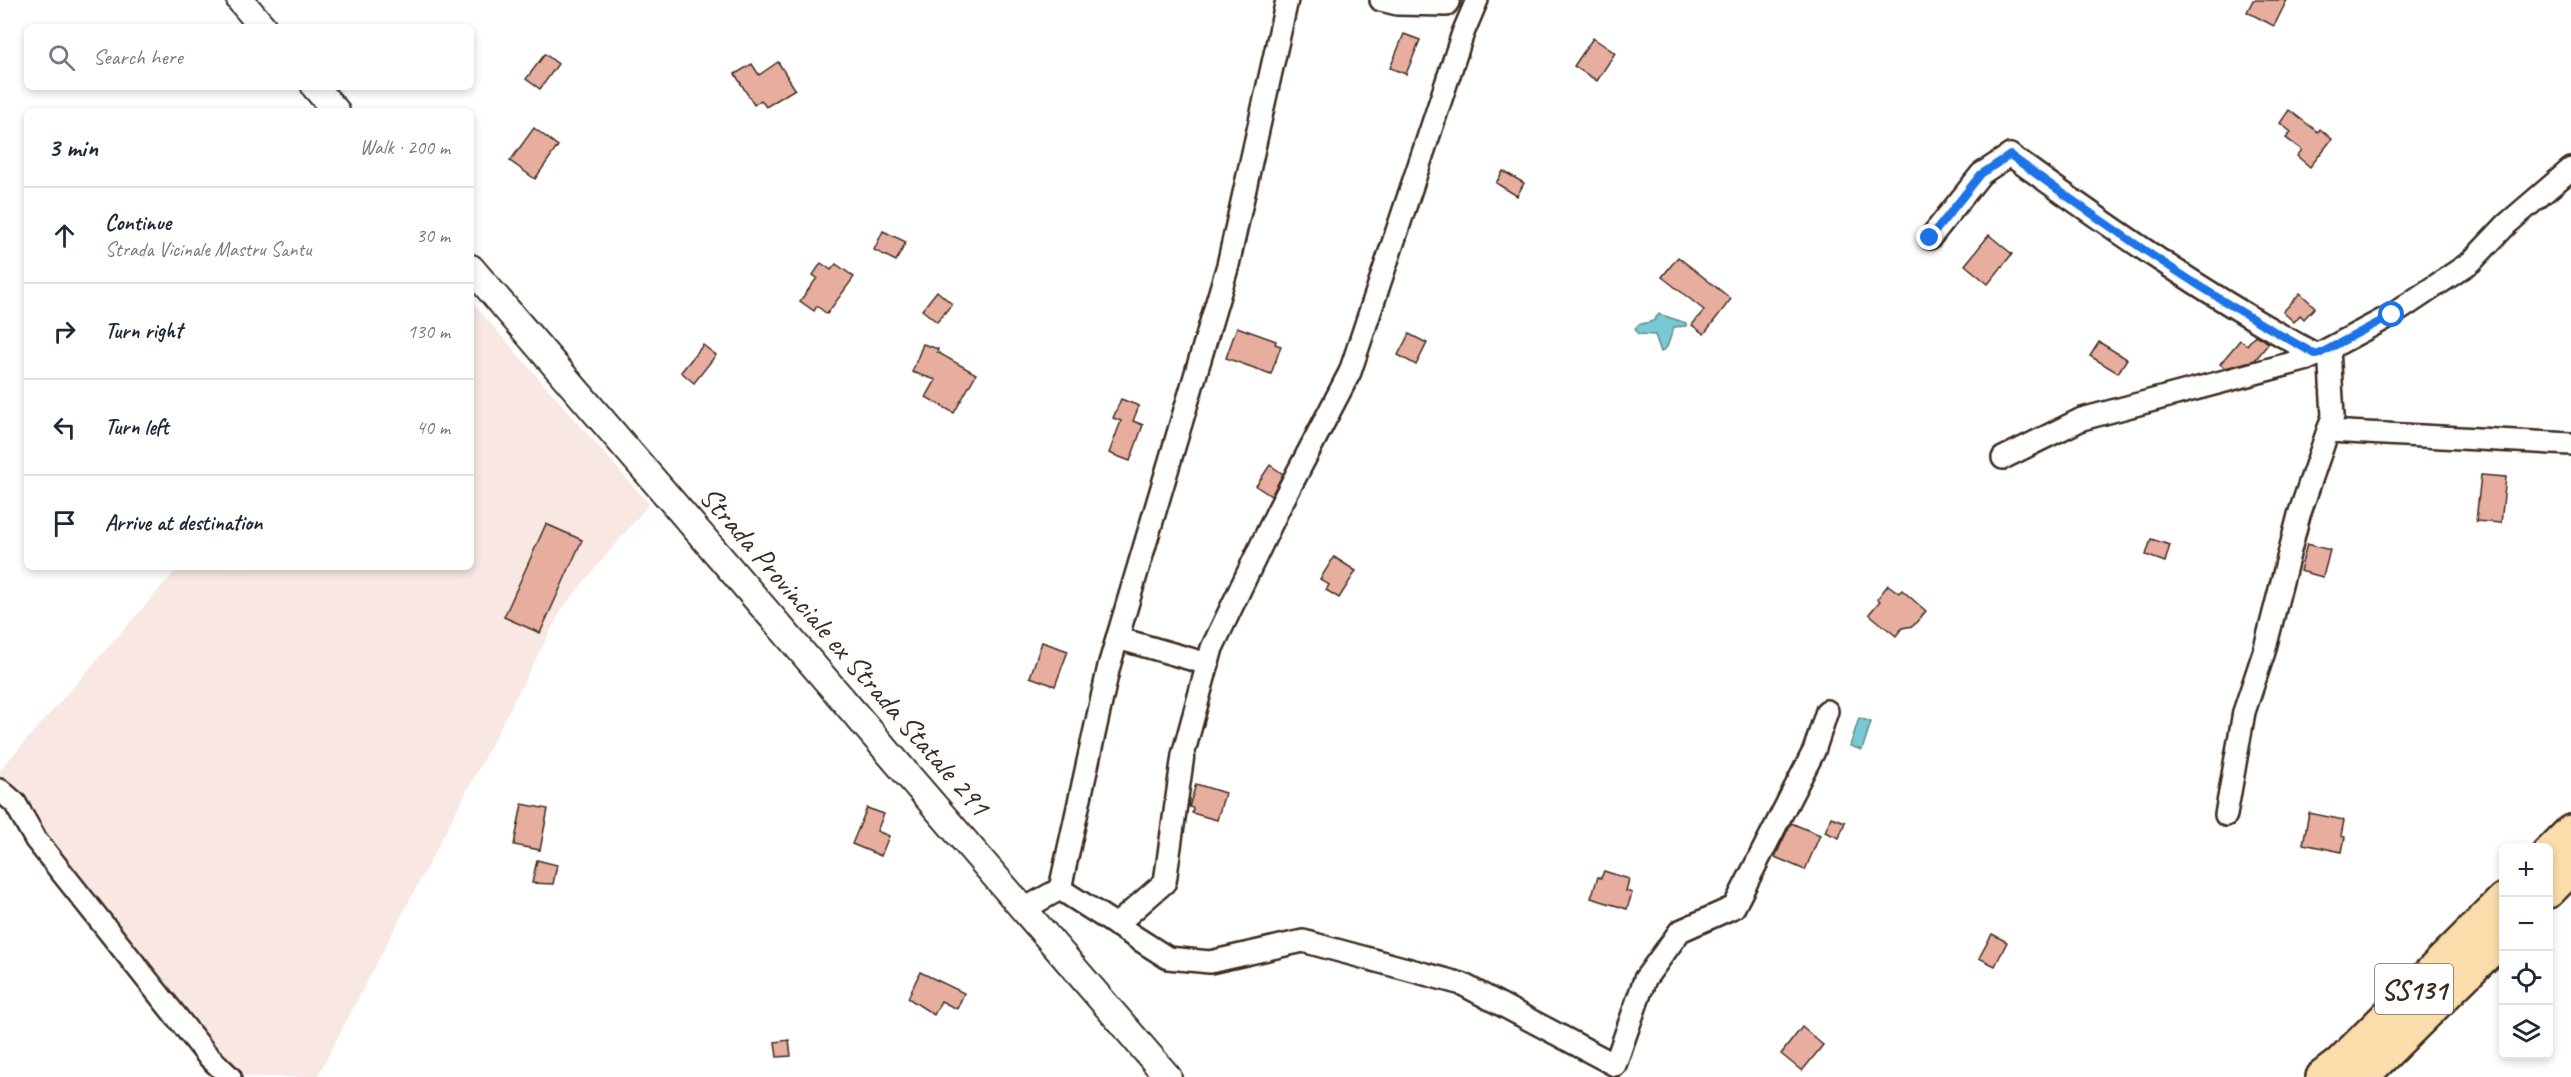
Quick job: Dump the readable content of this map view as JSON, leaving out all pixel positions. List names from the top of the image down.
{
  "streets": {
    "highway": ["SS131"],
    "street": ["Strada Provinciale ex Strada Statale 291"]
  },
  "page": {
    "search": "Search here",
    "heading": ["3 min", "Walk · 200 m"],
    "list": [
      ["Continue", "Strada Vicinale Mastru Santu", "30 m"],
      ["Turn right", "130 m"],
      ["Turn left", "40 m"],
      "Arrive at destination"
    ],
    "map_buttons": ["+", "−"]
  }
}
